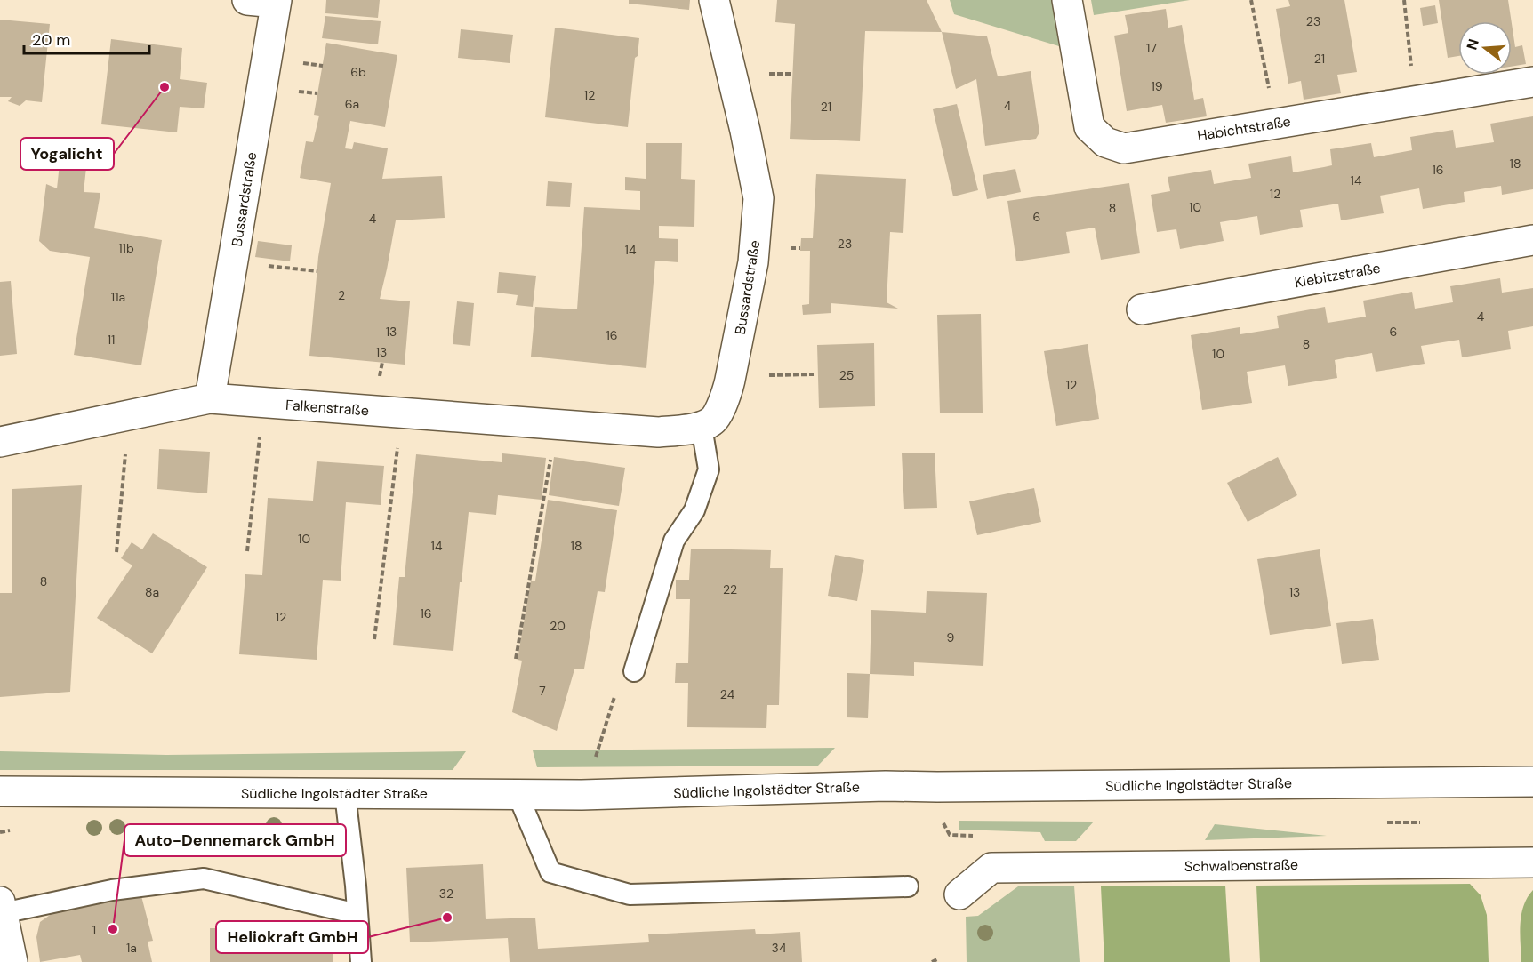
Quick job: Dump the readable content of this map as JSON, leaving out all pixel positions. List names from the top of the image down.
{
  "streets": {
    "street": [
      "Habichtstraße",
      "Bussardstraße",
      "Kiebitzstraße",
      "Falkenstraße",
      "Südliche Ingolstädter Straße",
      "Schwalbenstraße"
    ]
  },
  "crossings": [
    ["Bussardstraße", "Falkenstraße"]
  ],
  "places": ["Yogalicht", "Heliokraft GmbH", "Auto-Dennemarck GmbH"],
  "house_numbers": [
    "23",
    "17",
    "21",
    "6b",
    "19",
    "12",
    "6a",
    "4",
    "21",
    "18",
    "16",
    "14",
    "12",
    "10",
    "8",
    "6",
    "4",
    "23",
    "11b",
    "14",
    "2",
    "11a",
    "4",
    "13",
    "6",
    "16",
    "11",
    "8",
    "13",
    "10",
    "25",
    "12",
    "10",
    "14",
    "18",
    "8",
    "22",
    "8a",
    "13",
    "16",
    "12",
    "20",
    "9",
    "7",
    "24",
    "32",
    "1",
    "1a",
    "34"
  ],
  "scale_bar": "20 m",
  "north": "left"
}
